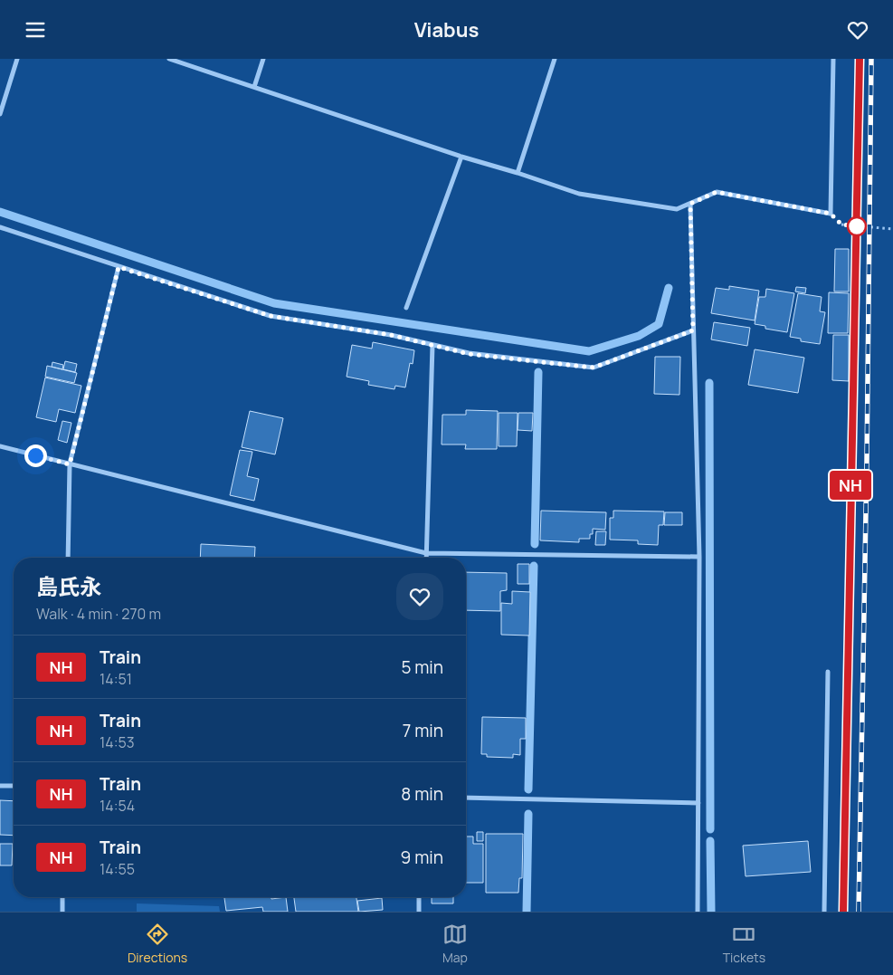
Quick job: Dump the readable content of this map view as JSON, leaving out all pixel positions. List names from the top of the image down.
{
  "page": {
    "header": "Viabus",
    "on_map": "NH",
    "heading": ["島氏永", "Walk · 4 min · 270 m"],
    "list": [
      {
        "mark": "NH",
        "name": "Train",
        "note": "14:51",
        "value": "5 min"
      },
      {
        "mark": "NH",
        "name": "Train",
        "note": "14:53",
        "value": "7 min"
      },
      {
        "mark": "NH",
        "name": "Train",
        "note": "14:54",
        "value": "8 min"
      },
      {
        "mark": "NH",
        "name": "Train",
        "note": "14:55",
        "value": "9 min"
      }
    ],
    "tabs": ["Directions", "Map", "Tickets"]
  }
}
